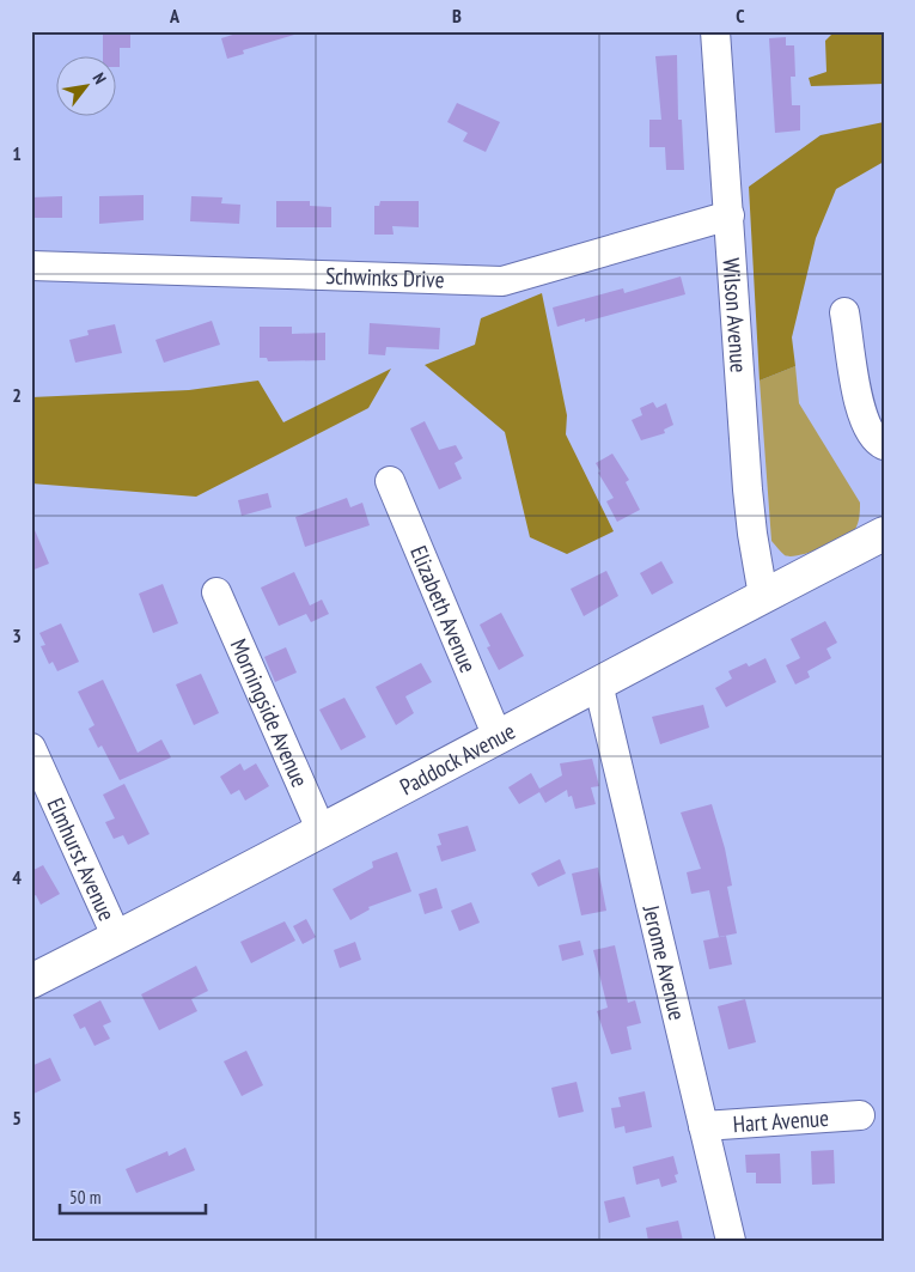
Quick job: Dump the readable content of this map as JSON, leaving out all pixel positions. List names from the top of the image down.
{
  "streets": {
    "main road": ["Paddock Avenue"],
    "street": [
      "Schwinks Drive",
      "Wilson Avenue",
      "Elizabeth Avenue",
      "Morningside Avenue",
      "Elmhurst Avenue",
      "Jerome Avenue",
      "Hart Avenue"
    ]
  },
  "crossings": [
    ["Schwinks Drive", "Wilson Avenue"],
    ["Wilson Avenue", "Paddock Avenue"],
    ["Elizabeth Avenue", "Paddock Avenue"],
    ["Morningside Avenue", "Paddock Avenue"],
    ["Paddock Avenue", "Elmhurst Avenue"],
    ["Paddock Avenue", "Jerome Avenue"],
    ["Jerome Avenue", "Hart Avenue"]
  ],
  "scale_bar": "50 m",
  "north": "top right",
  "grid": {
    "columns": ["A", "B", "C"],
    "rows": [
      "1",
      "2",
      "3",
      "4",
      "5"
    ]
  }
}
